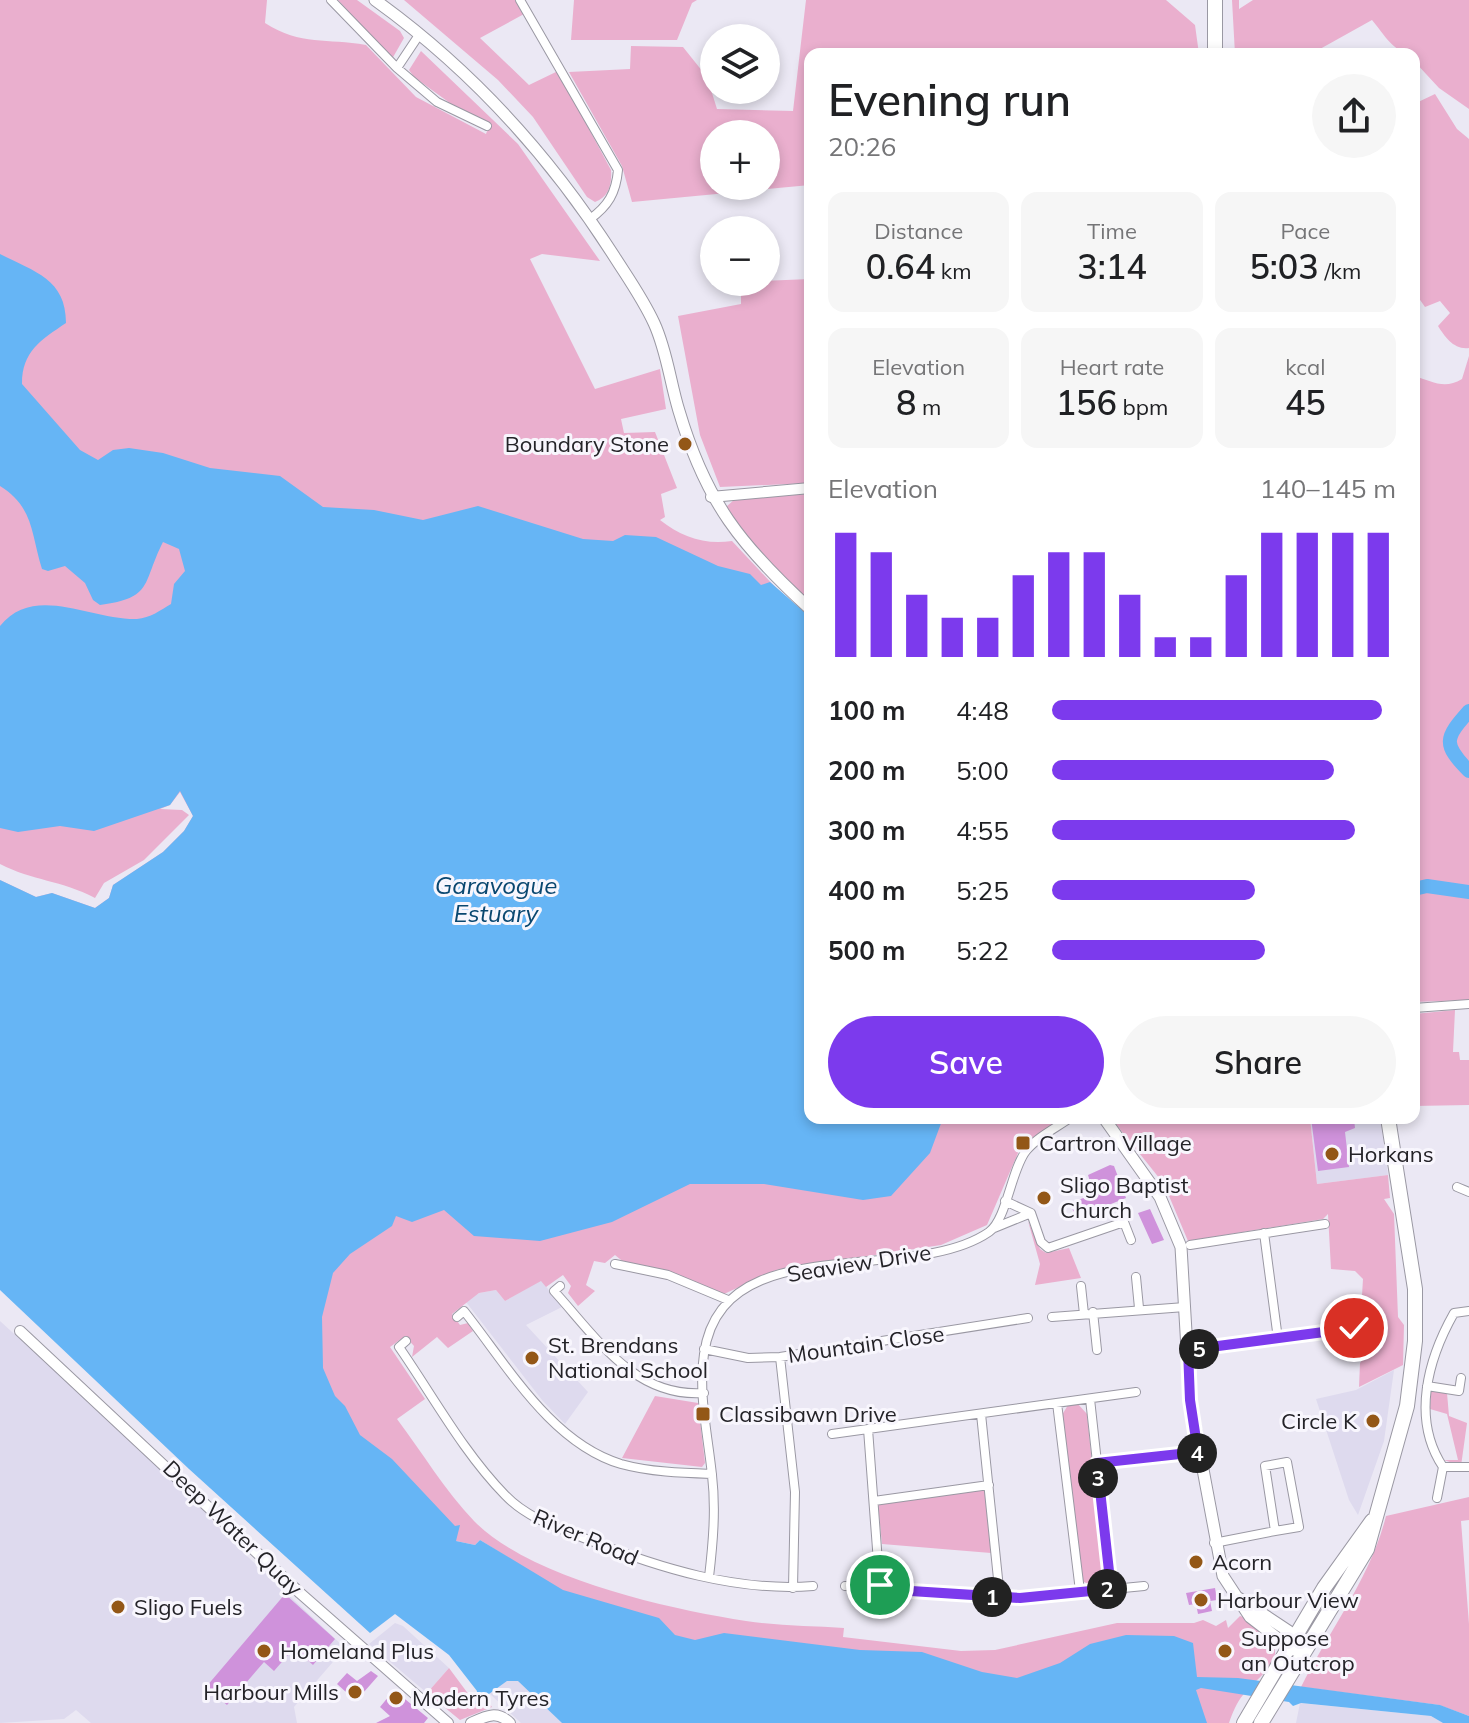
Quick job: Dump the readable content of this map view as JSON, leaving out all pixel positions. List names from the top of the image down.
{
  "streets": {
    "street": [
      "Seaview Drive",
      "Mountain Close",
      "Deep Water Quay",
      "River Road"
    ]
  },
  "water": ["Garavogue Estuary"],
  "places": {
    "other": [
      "Boundary Stone",
      "Horkans",
      "Sligo Baptist Church",
      "St. Brendans National School",
      "Circle K",
      "Acorn",
      "Harbour View",
      "Sligo Fuels",
      "Homeland Plus",
      "Suppose an Outcrop",
      "Harbour Mills",
      "Modern Tyres"
    ],
    "transit": ["Cartron Village", "Classibawn Drive"]
  },
  "page": {
    "map_buttons": ["+", "−"],
    "heading": ["Evening run", "20:26"],
    "stats": [
      ["Distance", "0.64 km"],
      ["Time", "3:14"],
      ["Pace", "5:03 /km"],
      ["Elevation", "8 m"],
      ["Heart rate", "156 bpm"],
      ["kcal", "45"]
    ],
    "chart": ["Elevation", "140–145 m"],
    "list": [
      {
        "name": "100 m",
        "note": "4:48"
      },
      {
        "name": "200 m",
        "note": "5:00"
      },
      {
        "name": "300 m",
        "note": "4:55"
      },
      {
        "name": "400 m",
        "note": "5:25"
      },
      {
        "name": "500 m",
        "note": "5:22"
      }
    ],
    "buttons": ["Save", "Share"],
    "pins": [
      "5",
      "4",
      "3",
      "2",
      "1"
    ]
  }
}
